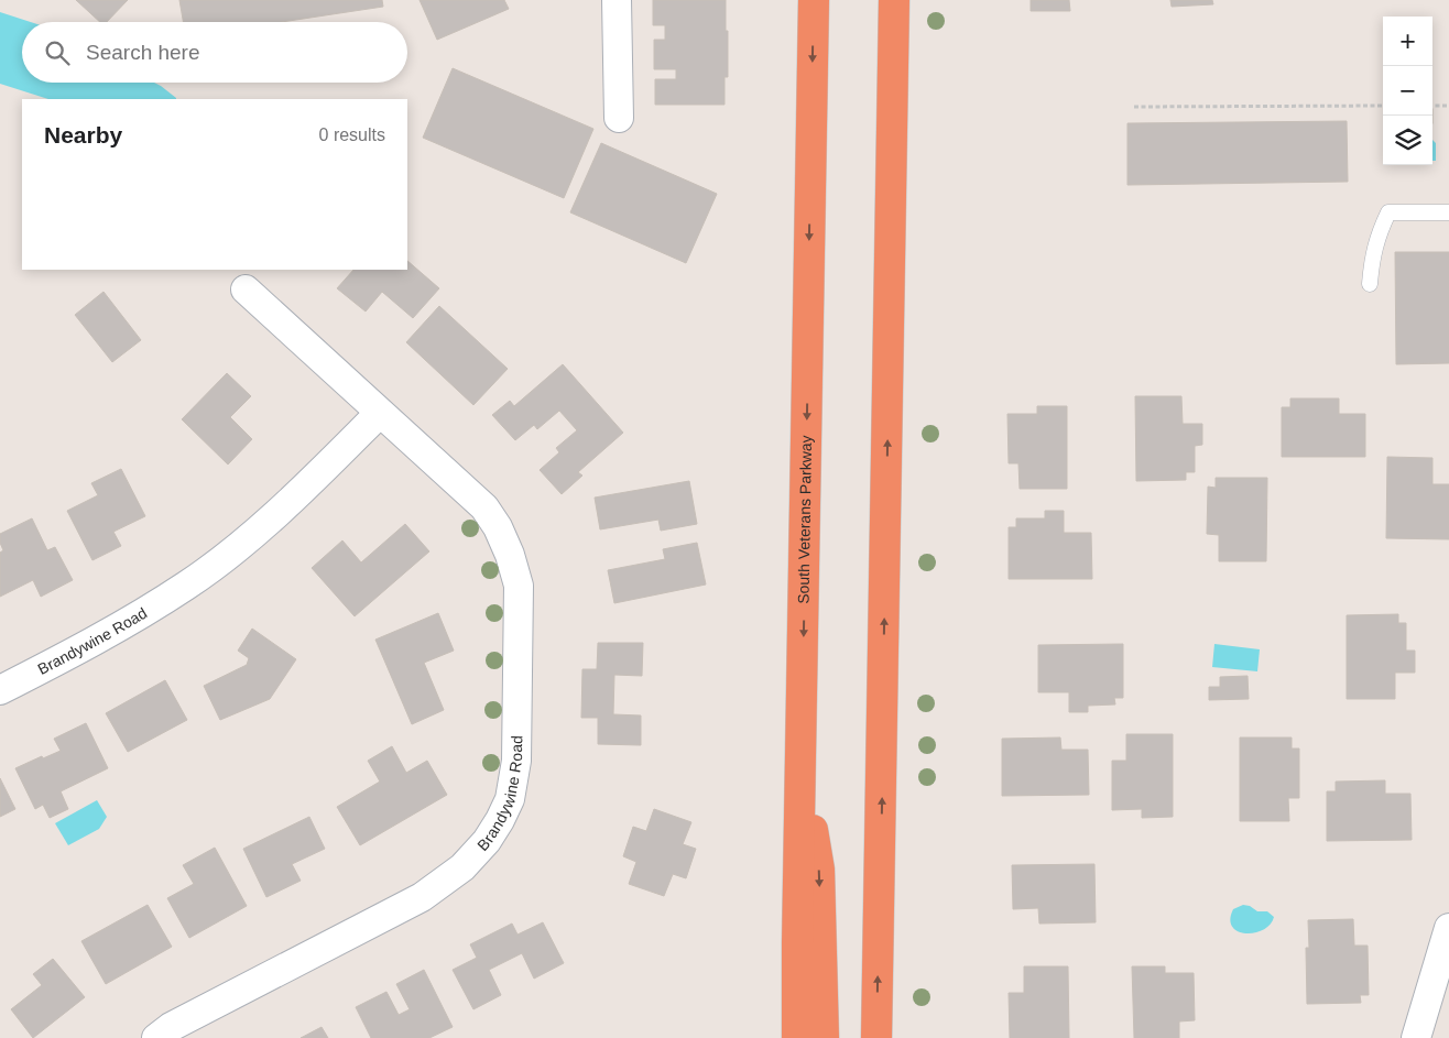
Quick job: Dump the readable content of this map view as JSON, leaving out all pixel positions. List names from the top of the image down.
{
  "streets": {
    "highway": ["South Veterans Parkway"],
    "street": ["Brandywine Road"]
  },
  "page": {
    "map_buttons": ["+", "−"],
    "search": "Search here",
    "heading": ["Nearby", "0 results"]
  }
}
